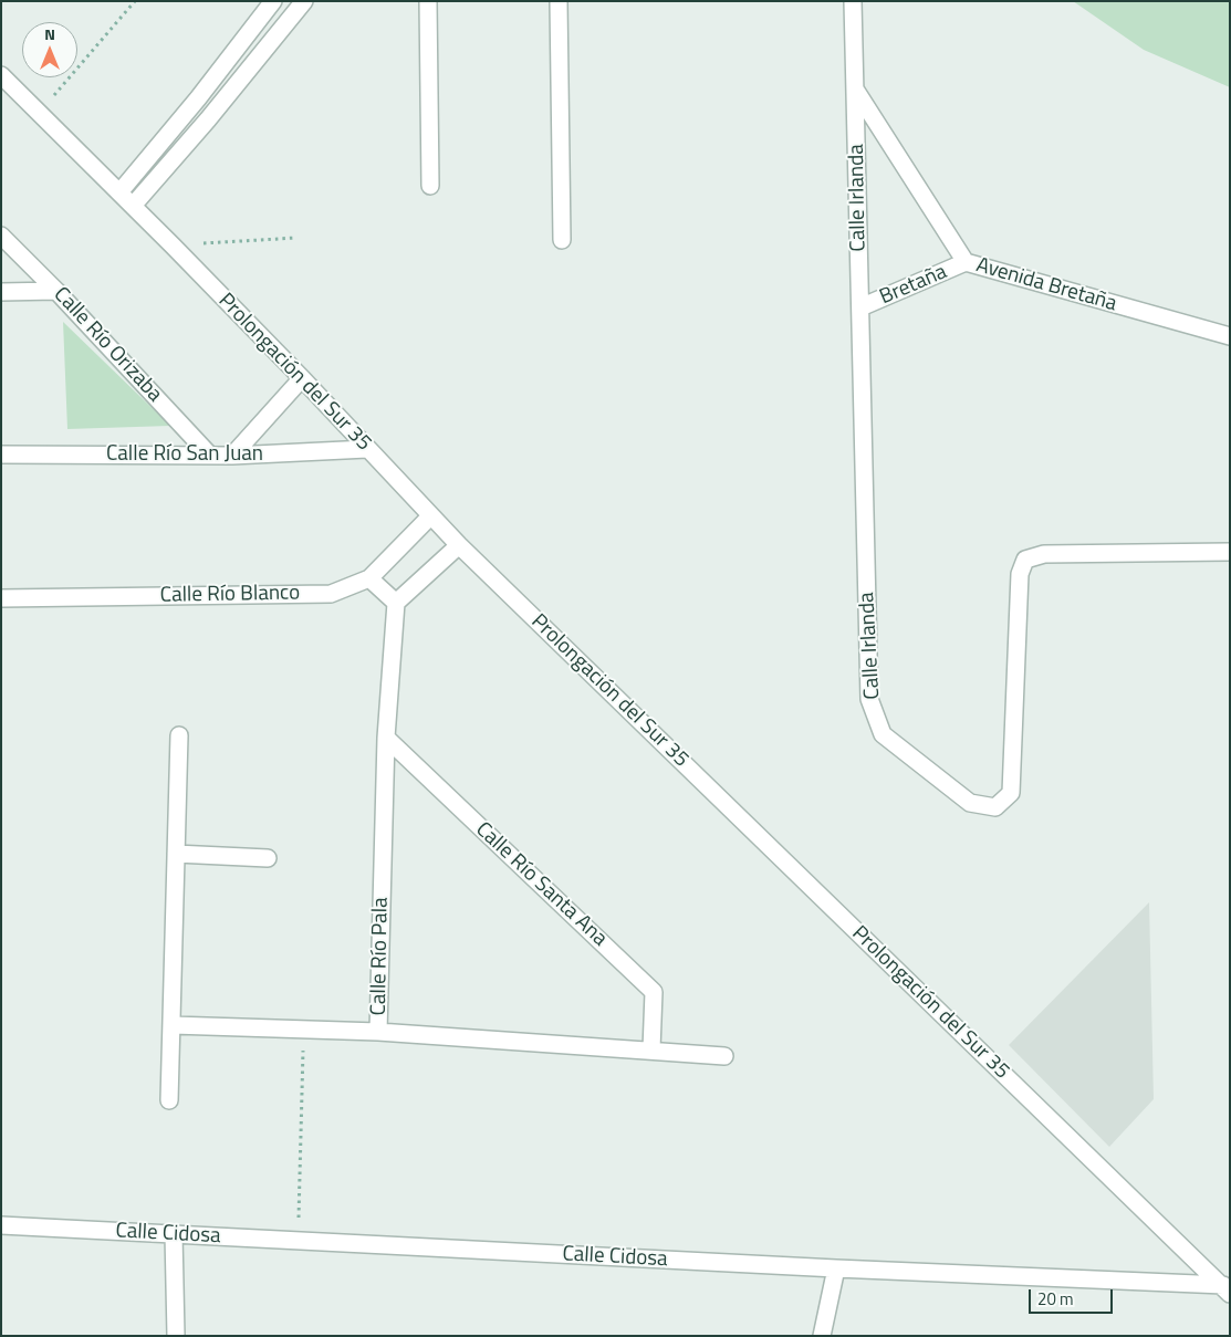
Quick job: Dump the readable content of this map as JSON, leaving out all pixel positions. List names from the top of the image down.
{
  "streets": {
    "street": [
      "Calle Irlanda",
      "Bretaña",
      "Avenida Bretaña",
      "Calle Río Orizaba",
      "Prolongación del Sur 35",
      "Calle Río San Juan",
      "Calle Río Blanco",
      "Calle Río Santa Ana",
      "Calle Río Pala",
      "Calle Cidosa"
    ]
  },
  "crossings": [
    ["Calle Irlanda", "Bretaña"],
    ["Calle Irlanda", "Avenida Bretaña"],
    ["Bretaña", "Avenida Bretaña"],
    ["Calle Río Orizaba", "Calle Río San Juan"],
    ["Prolongación del Sur 35", "Calle Río San Juan"],
    ["Prolongación del Sur 35", "Calle Río Blanco"],
    ["Prolongación del Sur 35", "Calle Cidosa"],
    ["Calle Río Santa Ana", "Calle Río Pala"]
  ],
  "scale_bar": "20 m",
  "north": "top"
}
